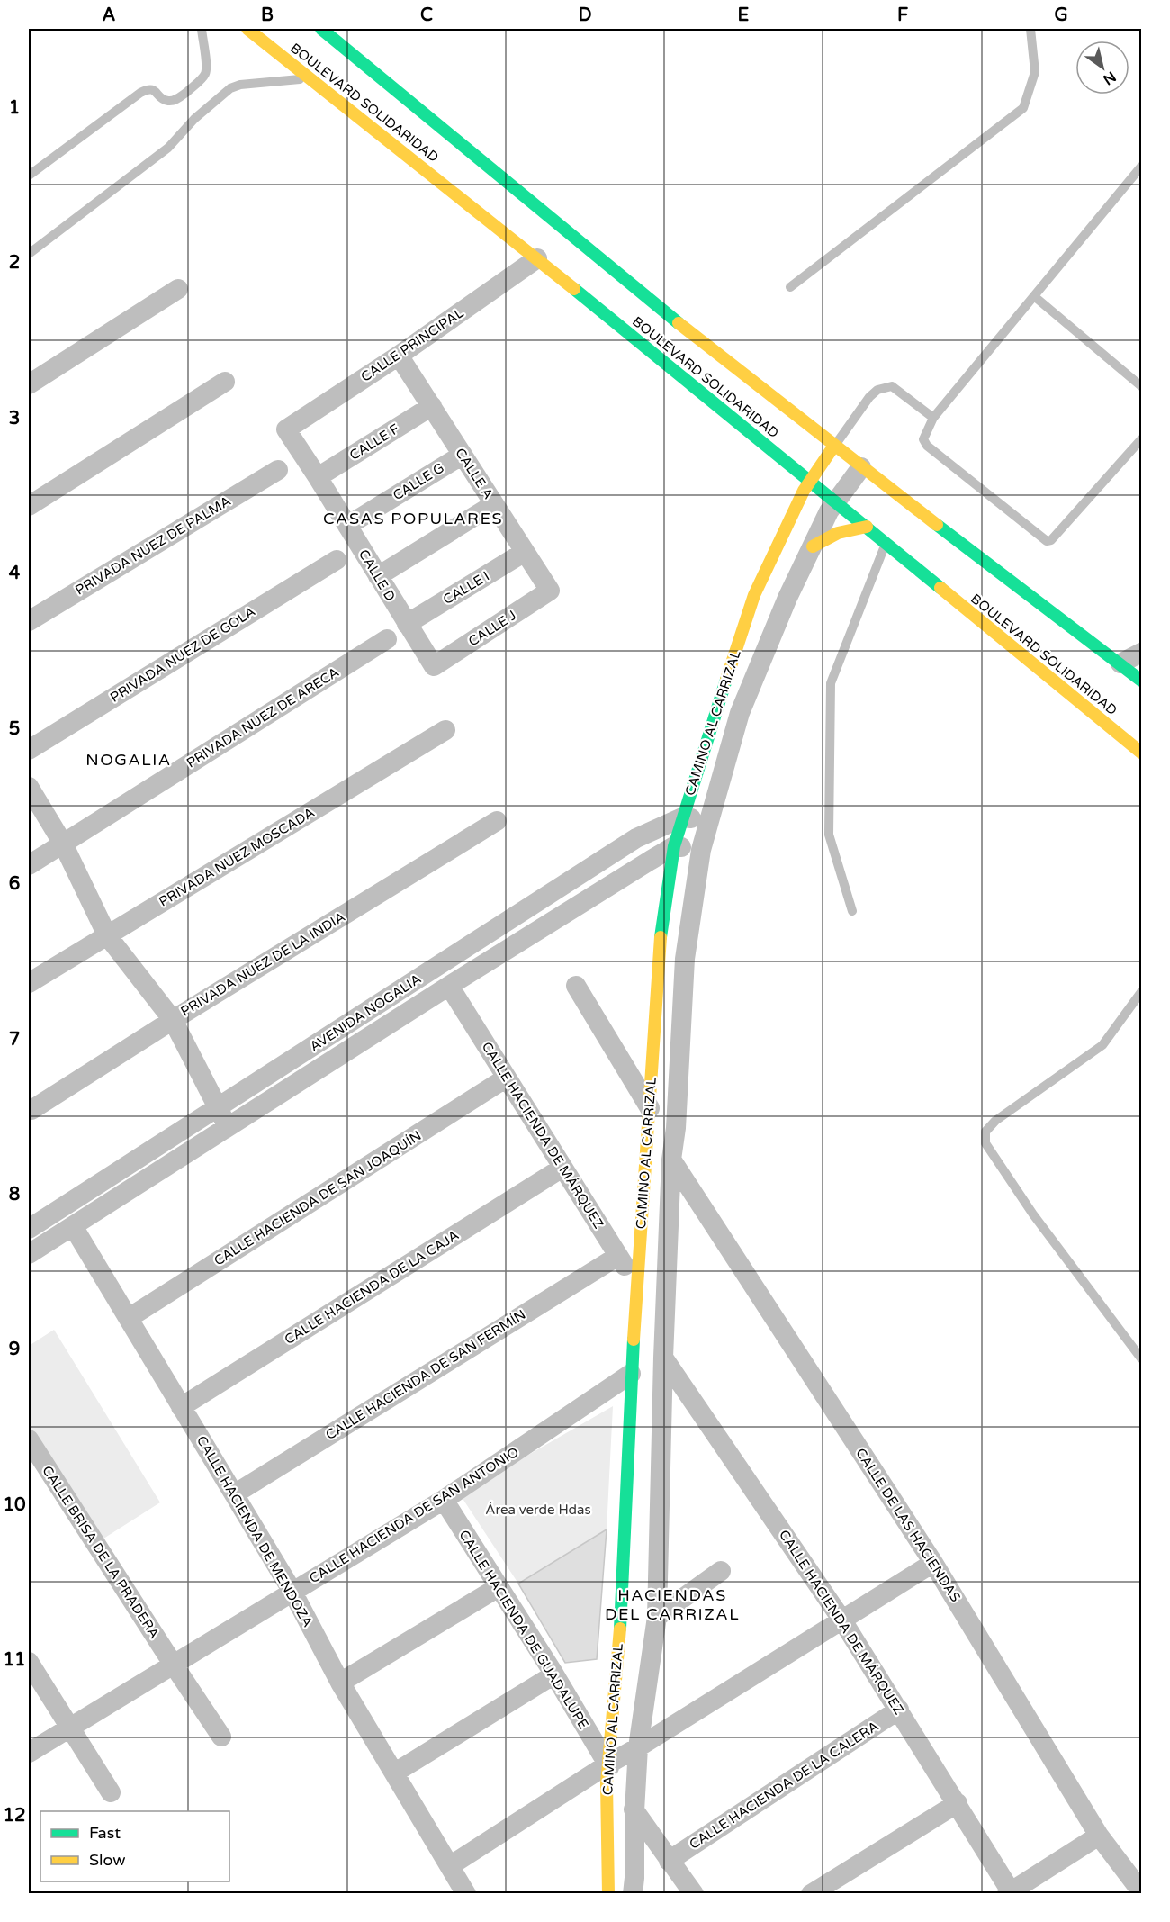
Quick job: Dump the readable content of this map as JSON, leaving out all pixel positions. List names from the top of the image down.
{
  "streets": {
    "main road": ["BOULEVARD SOLIDARIDAD", "CAMINO AL CARRIZAL"],
    "street": [
      "CALLE PRINCIPAL",
      "CALLE F",
      "CALLE A",
      "CALLE G",
      "PRIVADA NUEZ DE PALMA",
      "CALLE D",
      "CALLE I",
      "CALLE J",
      "PRIVADA NUEZ DE GOLA",
      "PRIVADA NUEZ DE ARECA",
      "PRIVADA NUEZ MOSCADA",
      "PRIVADA NUEZ DE LA INDIA",
      "AVENIDA NOGALIA",
      "CALLE HACIENDA DE MÁRQUEZ",
      "CALLE HACIENDA DE SAN JOAQUÍN",
      "CALLE HACIENDA DE LA CAJA",
      "CALLE HACIENDA DE SAN FERMÍN",
      "CALLE HACIENDA DE SAN ANTONIO",
      "CALLE DE LAS HACIENDAS",
      "CALLE HACIENDA DE MENDOZA",
      "CALLE BRISA DE LA PRADERA",
      "CALLE HACIENDA DE GUADALUPE",
      "CALLE HACIENDA DE LA CALERA"
    ]
  },
  "crossings": [
    ["BOULEVARD SOLIDARIDAD", "CALLE PRINCIPAL"],
    ["BOULEVARD SOLIDARIDAD", "CAMINO AL CARRIZAL"],
    ["CALLE PRINCIPAL", "CALLE A"],
    ["CALLE PRINCIPAL", "CALLE D"],
    ["CALLE F", "CALLE A"],
    ["CALLE F", "CALLE D"],
    ["CALLE A", "CALLE G"],
    ["CALLE A", "CALLE I"],
    ["CALLE A", "CALLE J"],
    ["CALLE G", "CALLE D"],
    ["CALLE D", "CALLE I"],
    ["CALLE D", "CALLE J"],
    ["CAMINO AL CARRIZAL", "AVENIDA NOGALIA"],
    ["CAMINO AL CARRIZAL", "CALLE HACIENDA DE MÁRQUEZ"],
    ["CAMINO AL CARRIZAL", "CALLE HACIENDA DE SAN ANTONIO"],
    ["CAMINO AL CARRIZAL", "CALLE DE LAS HACIENDAS"],
    ["CAMINO AL CARRIZAL", "CALLE HACIENDA DE GUADALUPE"],
    ["AVENIDA NOGALIA", "CALLE HACIENDA DE MÁRQUEZ"],
    ["AVENIDA NOGALIA", "CALLE HACIENDA DE MENDOZA"],
    ["CALLE HACIENDA DE MÁRQUEZ", "CALLE HACIENDA DE SAN JOAQUÍN"],
    ["CALLE HACIENDA DE MÁRQUEZ", "CALLE HACIENDA DE LA CAJA"],
    ["CALLE HACIENDA DE MÁRQUEZ", "CALLE HACIENDA DE SAN FERMÍN"],
    ["CALLE HACIENDA DE MÁRQUEZ", "CALLE HACIENDA DE LA CALERA"],
    ["CALLE HACIENDA DE SAN JOAQUÍN", "CALLE HACIENDA DE MENDOZA"],
    ["CALLE HACIENDA DE LA CAJA", "CALLE HACIENDA DE MENDOZA"],
    ["CALLE HACIENDA DE SAN FERMÍN", "CALLE HACIENDA DE MENDOZA"],
    ["CALLE HACIENDA DE SAN ANTONIO", "CALLE HACIENDA DE MENDOZA"],
    ["CALLE HACIENDA DE SAN ANTONIO", "CALLE BRISA DE LA PRADERA"],
    ["CALLE HACIENDA DE SAN ANTONIO", "CALLE HACIENDA DE GUADALUPE"],
    ["CALLE HACIENDA DE GUADALUPE", "CALLE HACIENDA DE LA CALERA"]
  ],
  "districts": ["CASAS POPULARES", "NOGALIA", "HACIENDAS DEL CARRIZAL"],
  "parks": ["Área verde Hdas"],
  "legend": ["Fast", "Slow"],
  "north": "bottom right",
  "grid": {
    "columns": [
      "A",
      "B",
      "C",
      "D",
      "E",
      "F",
      "G"
    ],
    "rows": [
      "1",
      "2",
      "3",
      "4",
      "5",
      "6",
      "7",
      "8",
      "9",
      "10",
      "11",
      "12"
    ]
  }
}
